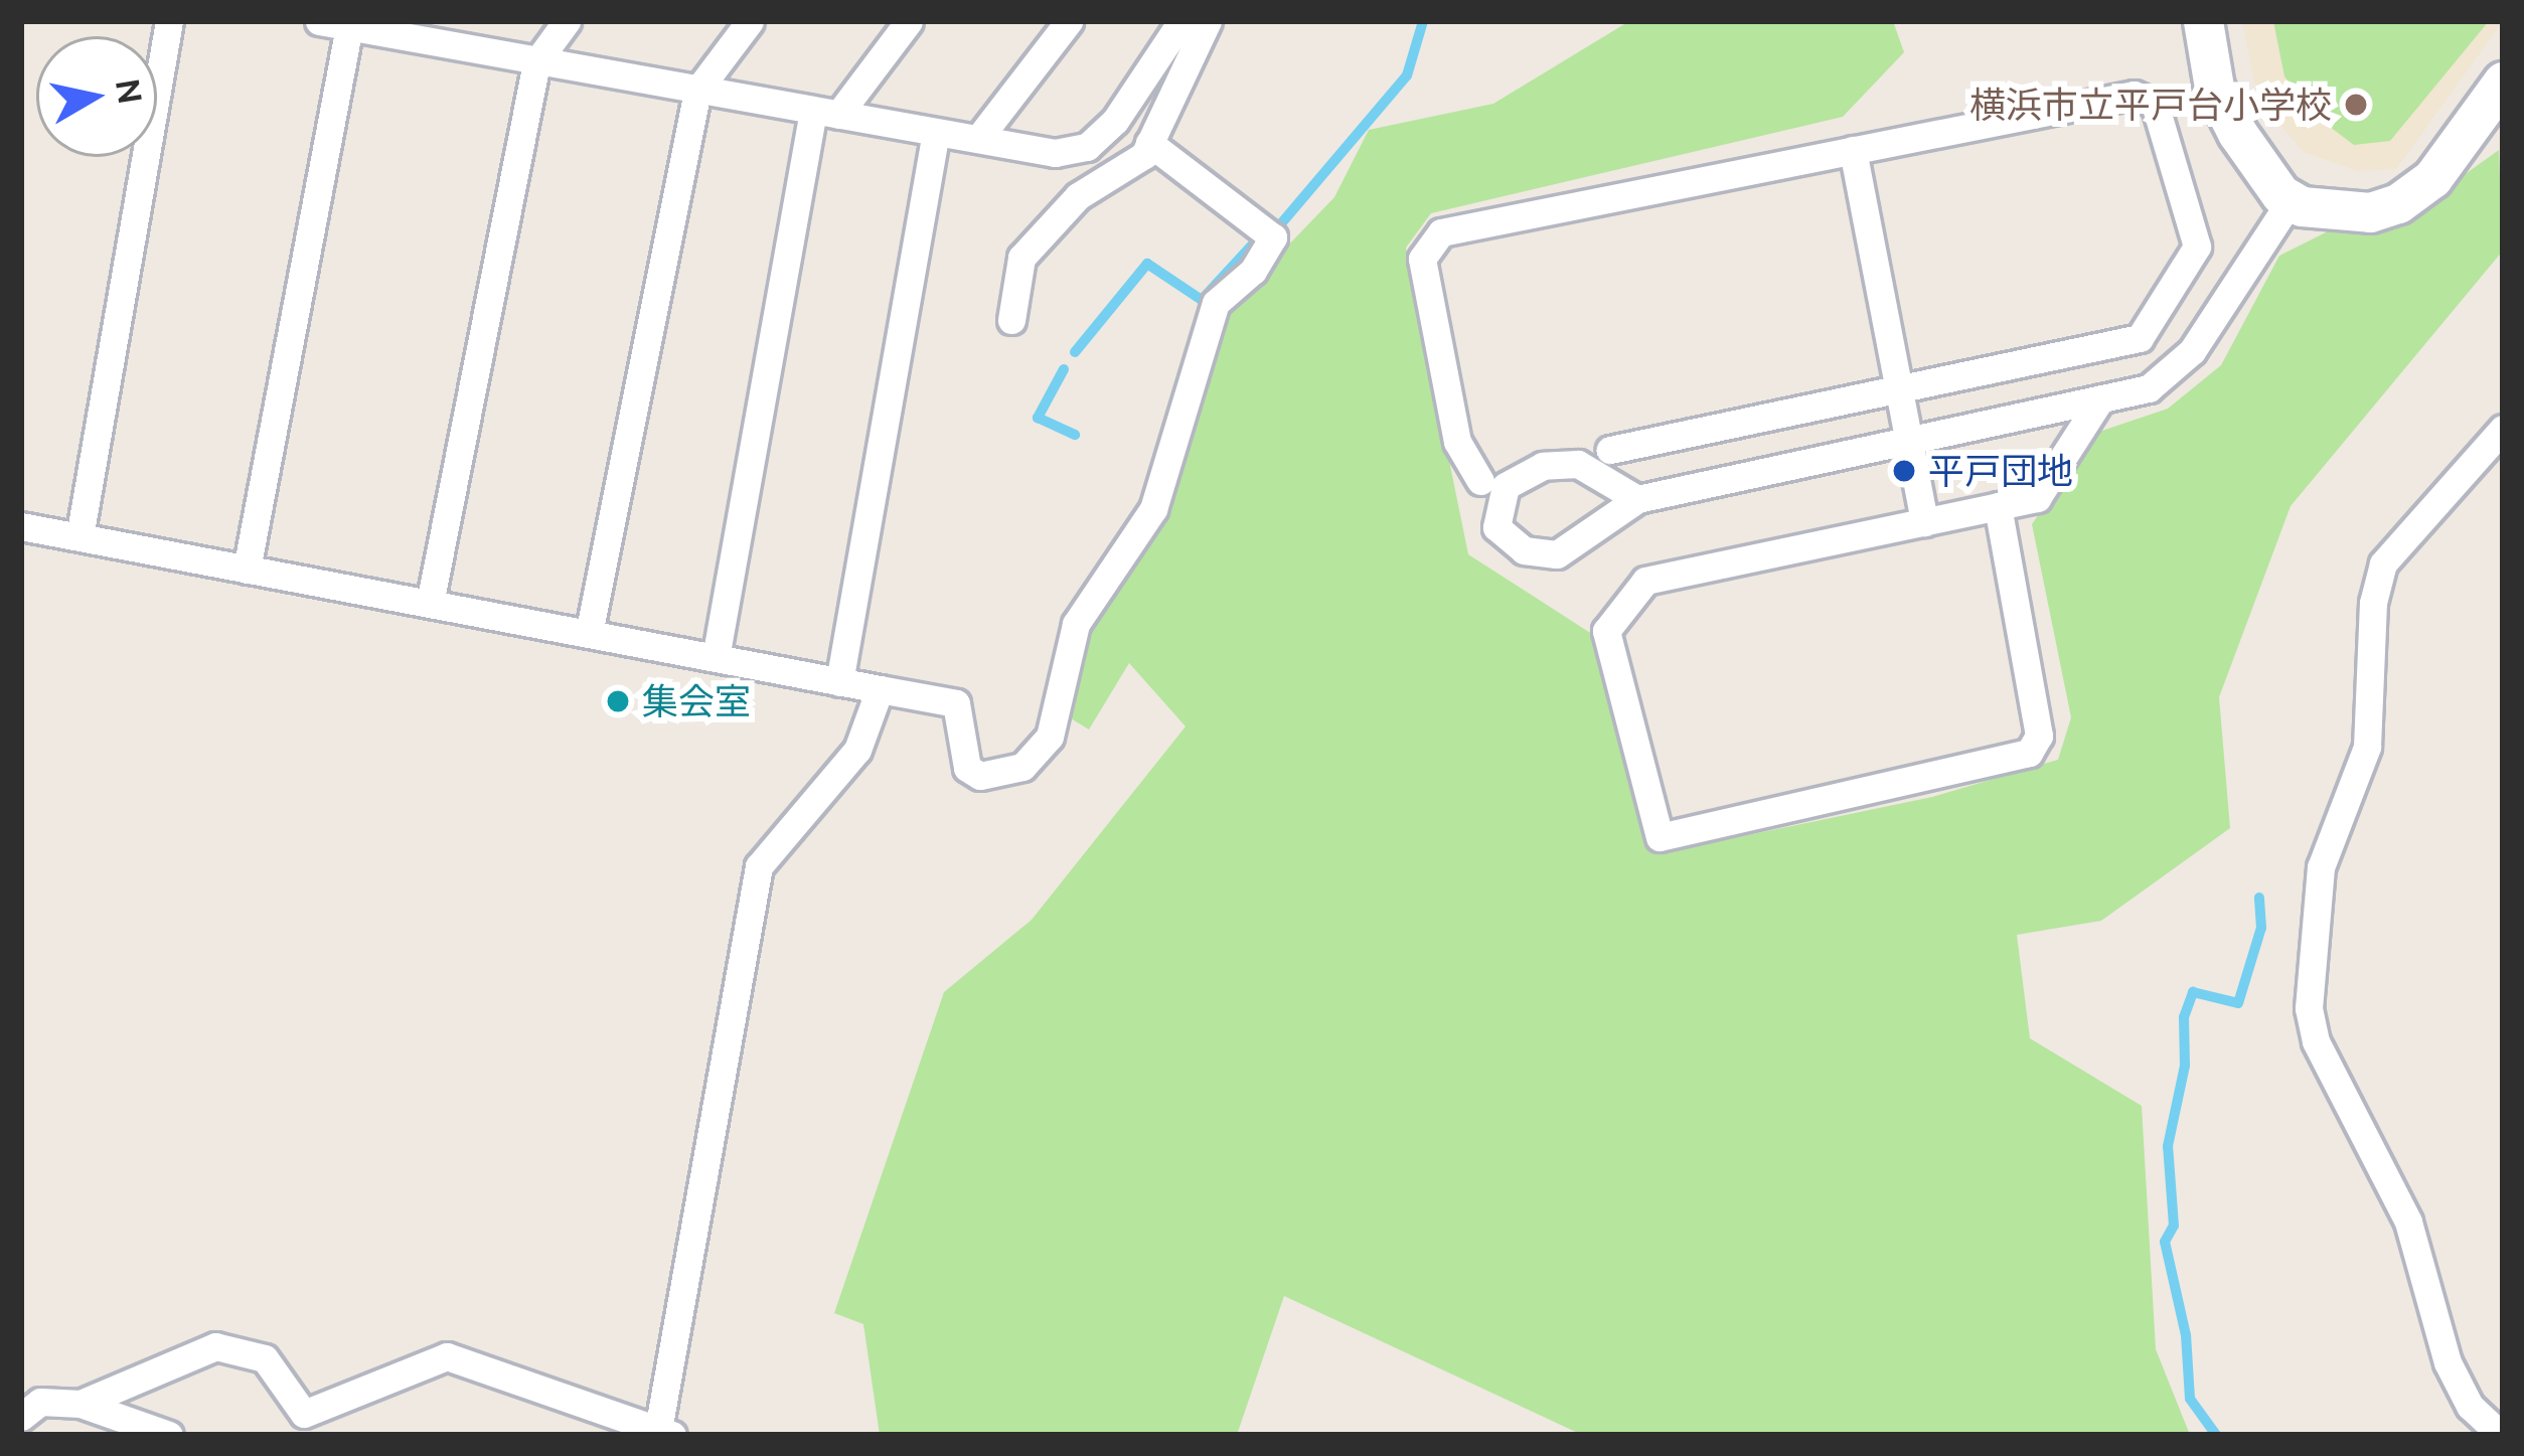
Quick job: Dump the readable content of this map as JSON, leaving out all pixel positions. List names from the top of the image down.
{
  "places": ["横浜市立平戸台小学校", "平戸団地", "集会室"],
  "north": "right"
}
